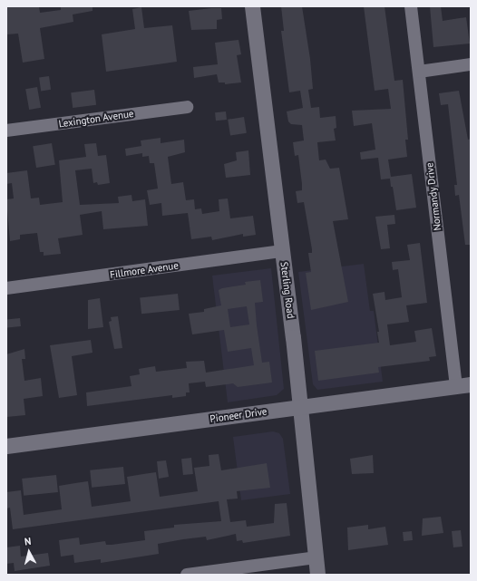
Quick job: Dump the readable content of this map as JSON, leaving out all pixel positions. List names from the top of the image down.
{
  "streets": {
    "street": [
      "Lexington Avenue",
      "Normandy Drive",
      "Fillmore Avenue",
      "Sterling Road",
      "Pioneer Drive"
    ]
  },
  "crossings": [
    ["Normandy Drive", "Pioneer Drive"],
    ["Fillmore Avenue", "Sterling Road"],
    ["Sterling Road", "Pioneer Drive"]
  ],
  "north": "top"
}
